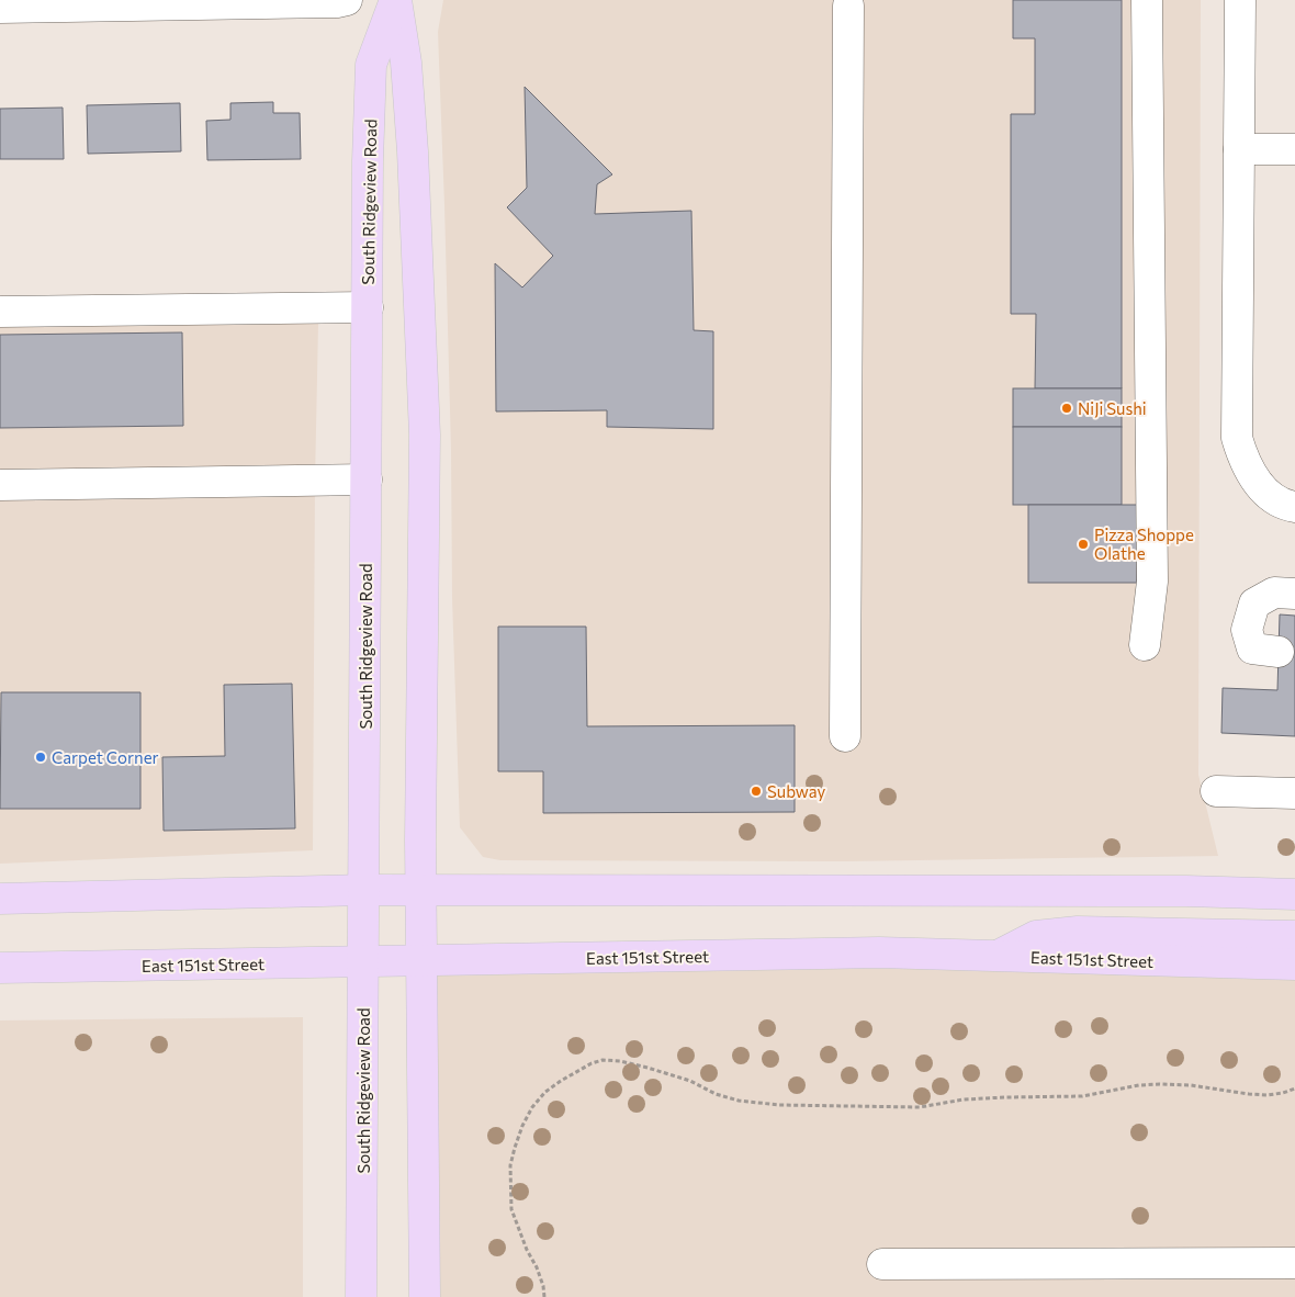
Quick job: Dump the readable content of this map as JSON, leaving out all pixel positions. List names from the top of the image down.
{
  "streets": {
    "main road": ["South Ridgeview Road", "East 151st Street"]
  },
  "crossings": [
    ["South Ridgeview Road", "East 151st Street"]
  ],
  "places": [
    "NiJi Sushi",
    "Pizza Shoppe Olathe",
    "Carpet Corner",
    "Subway"
  ]
}
